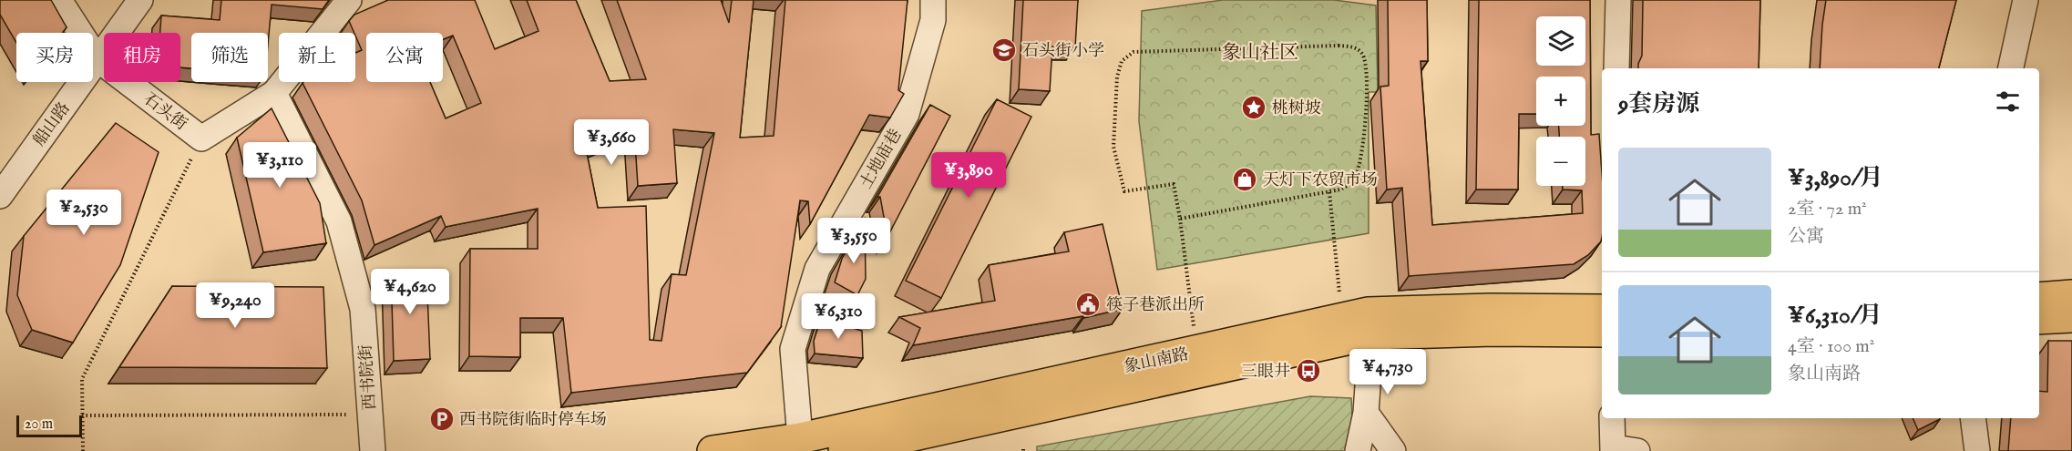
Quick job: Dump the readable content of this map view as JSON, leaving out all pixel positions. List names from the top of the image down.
{
  "streets": {
    "main road": ["象山南路"],
    "street": [
      "石头街",
      "船山路",
      "土地庙巷",
      "西书院街"
    ]
  },
  "crossings": [
    ["石头街", "船山路"],
    ["石头街", "西书院街"],
    ["土地庙巷", "象山南路"]
  ],
  "districts": ["象山社区"],
  "places": {
    "school or university": ["石头街小学"],
    "place": ["桃树坡"],
    "shop": ["天灯下农贸市场"],
    "public building": ["筷子巷派出所"],
    "bus stop": ["三眼井"],
    "parking": ["西书院街临时停车场"]
  },
  "scale_bar": "20 m",
  "page": {
    "map_buttons": ["+", "−"],
    "chip": [
      "买房",
      "租房",
      "筛选",
      "新上",
      "公寓"
    ],
    "heading": "9套房源",
    "price": [
      "¥3,660",
      "¥3,110",
      "¥3,890",
      "¥2,530",
      "¥3,550",
      "¥4,620",
      "¥9,240",
      "¥6,310",
      "¥4,730"
    ],
    "list": [
      {
        "name": "¥3,890/月",
        "note": "2室 · 72 m² · 公寓"
      },
      {
        "name": "¥6,310/月",
        "note": "4室 · 100 m² · 象山南路"
      }
    ],
    "scale": "20 m"
  }
}
